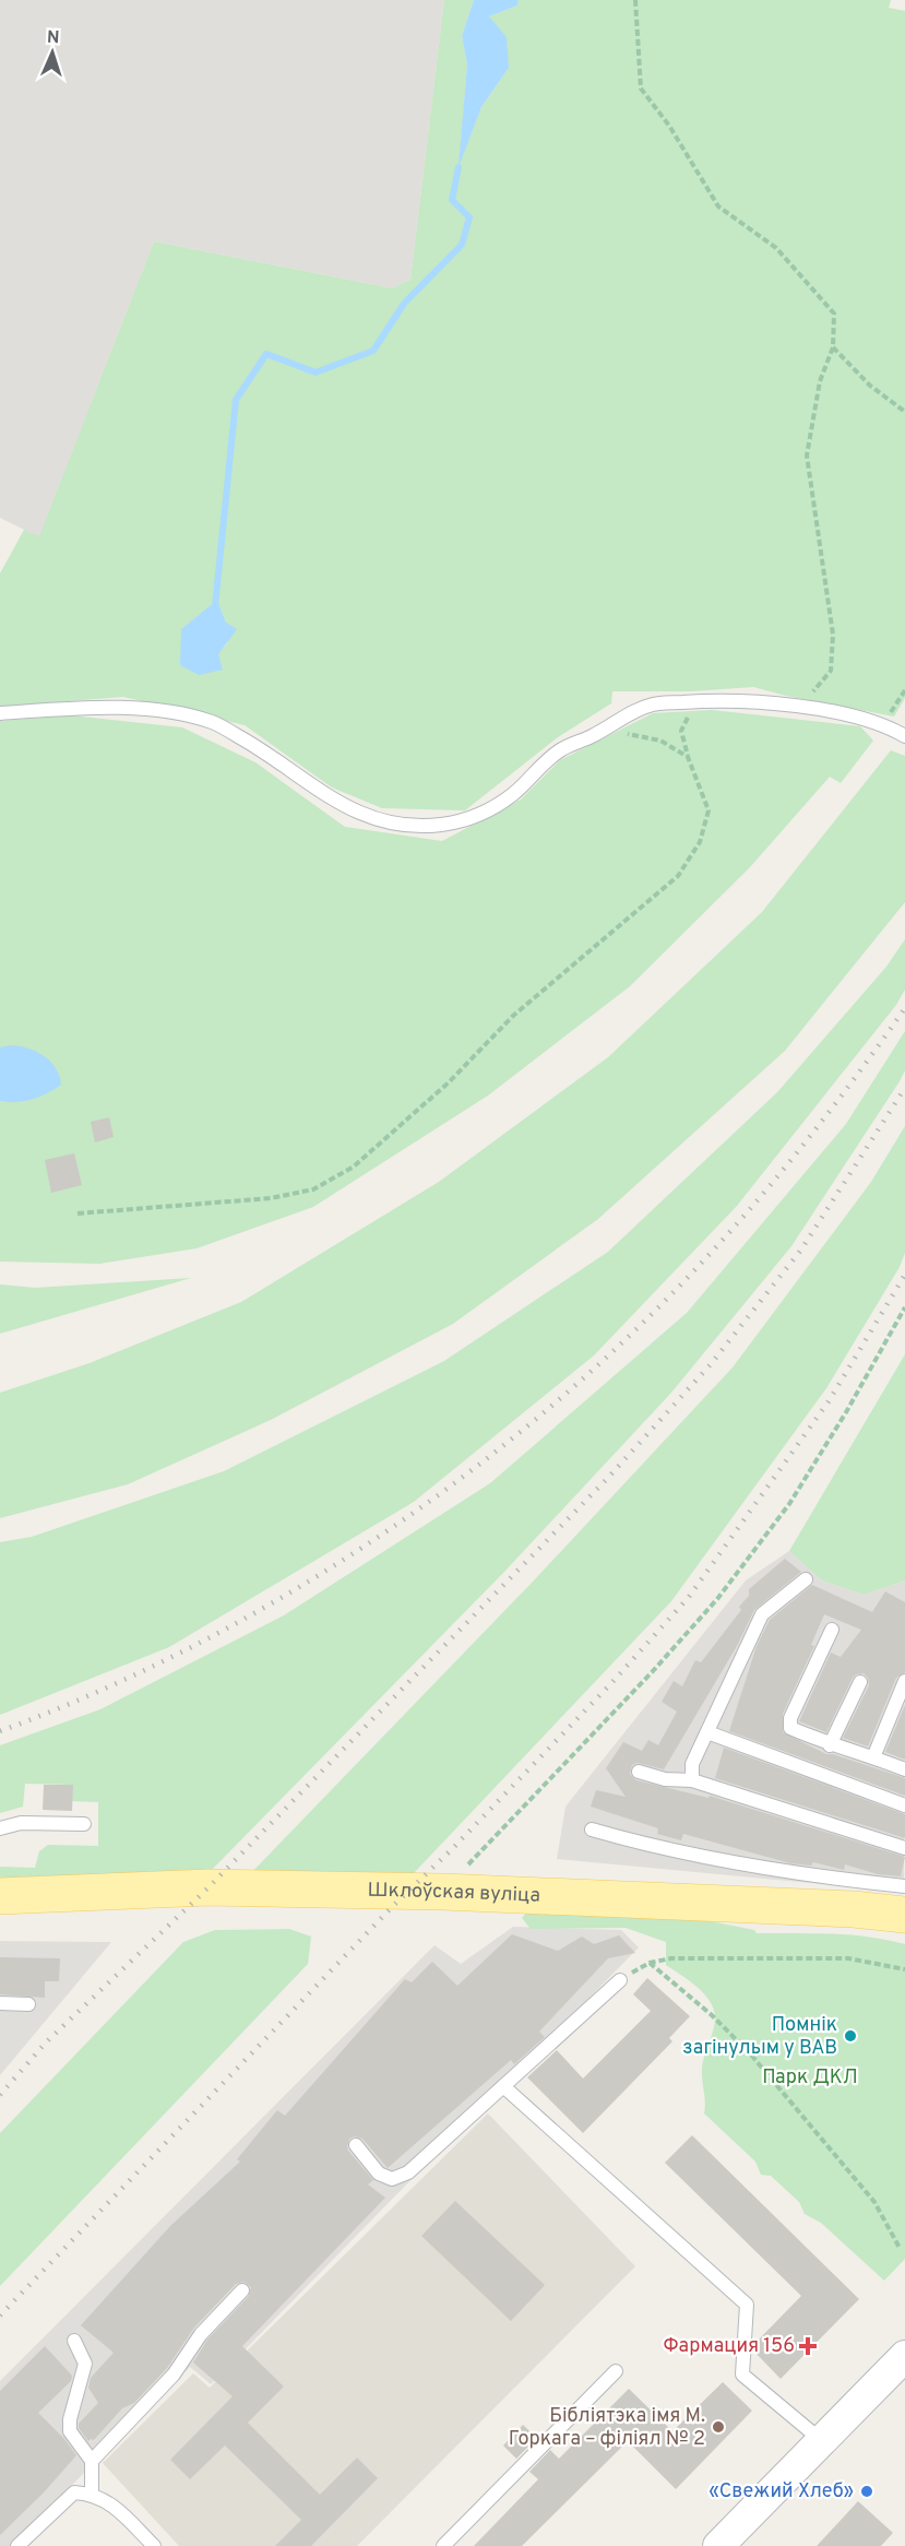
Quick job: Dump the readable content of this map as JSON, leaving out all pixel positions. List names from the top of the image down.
{
  "streets": {
    "main road": ["Шклоўская вуліца"]
  },
  "parks": ["Парк ДКЛ"],
  "places": {
    "other": ["Помнік загінулым у ВАВ", "Бібліятэка імя М. Горкага – філіял № 2", "«Свежий Хлеб»"],
    "health": ["Фармация 156"]
  },
  "north": "top"
}
